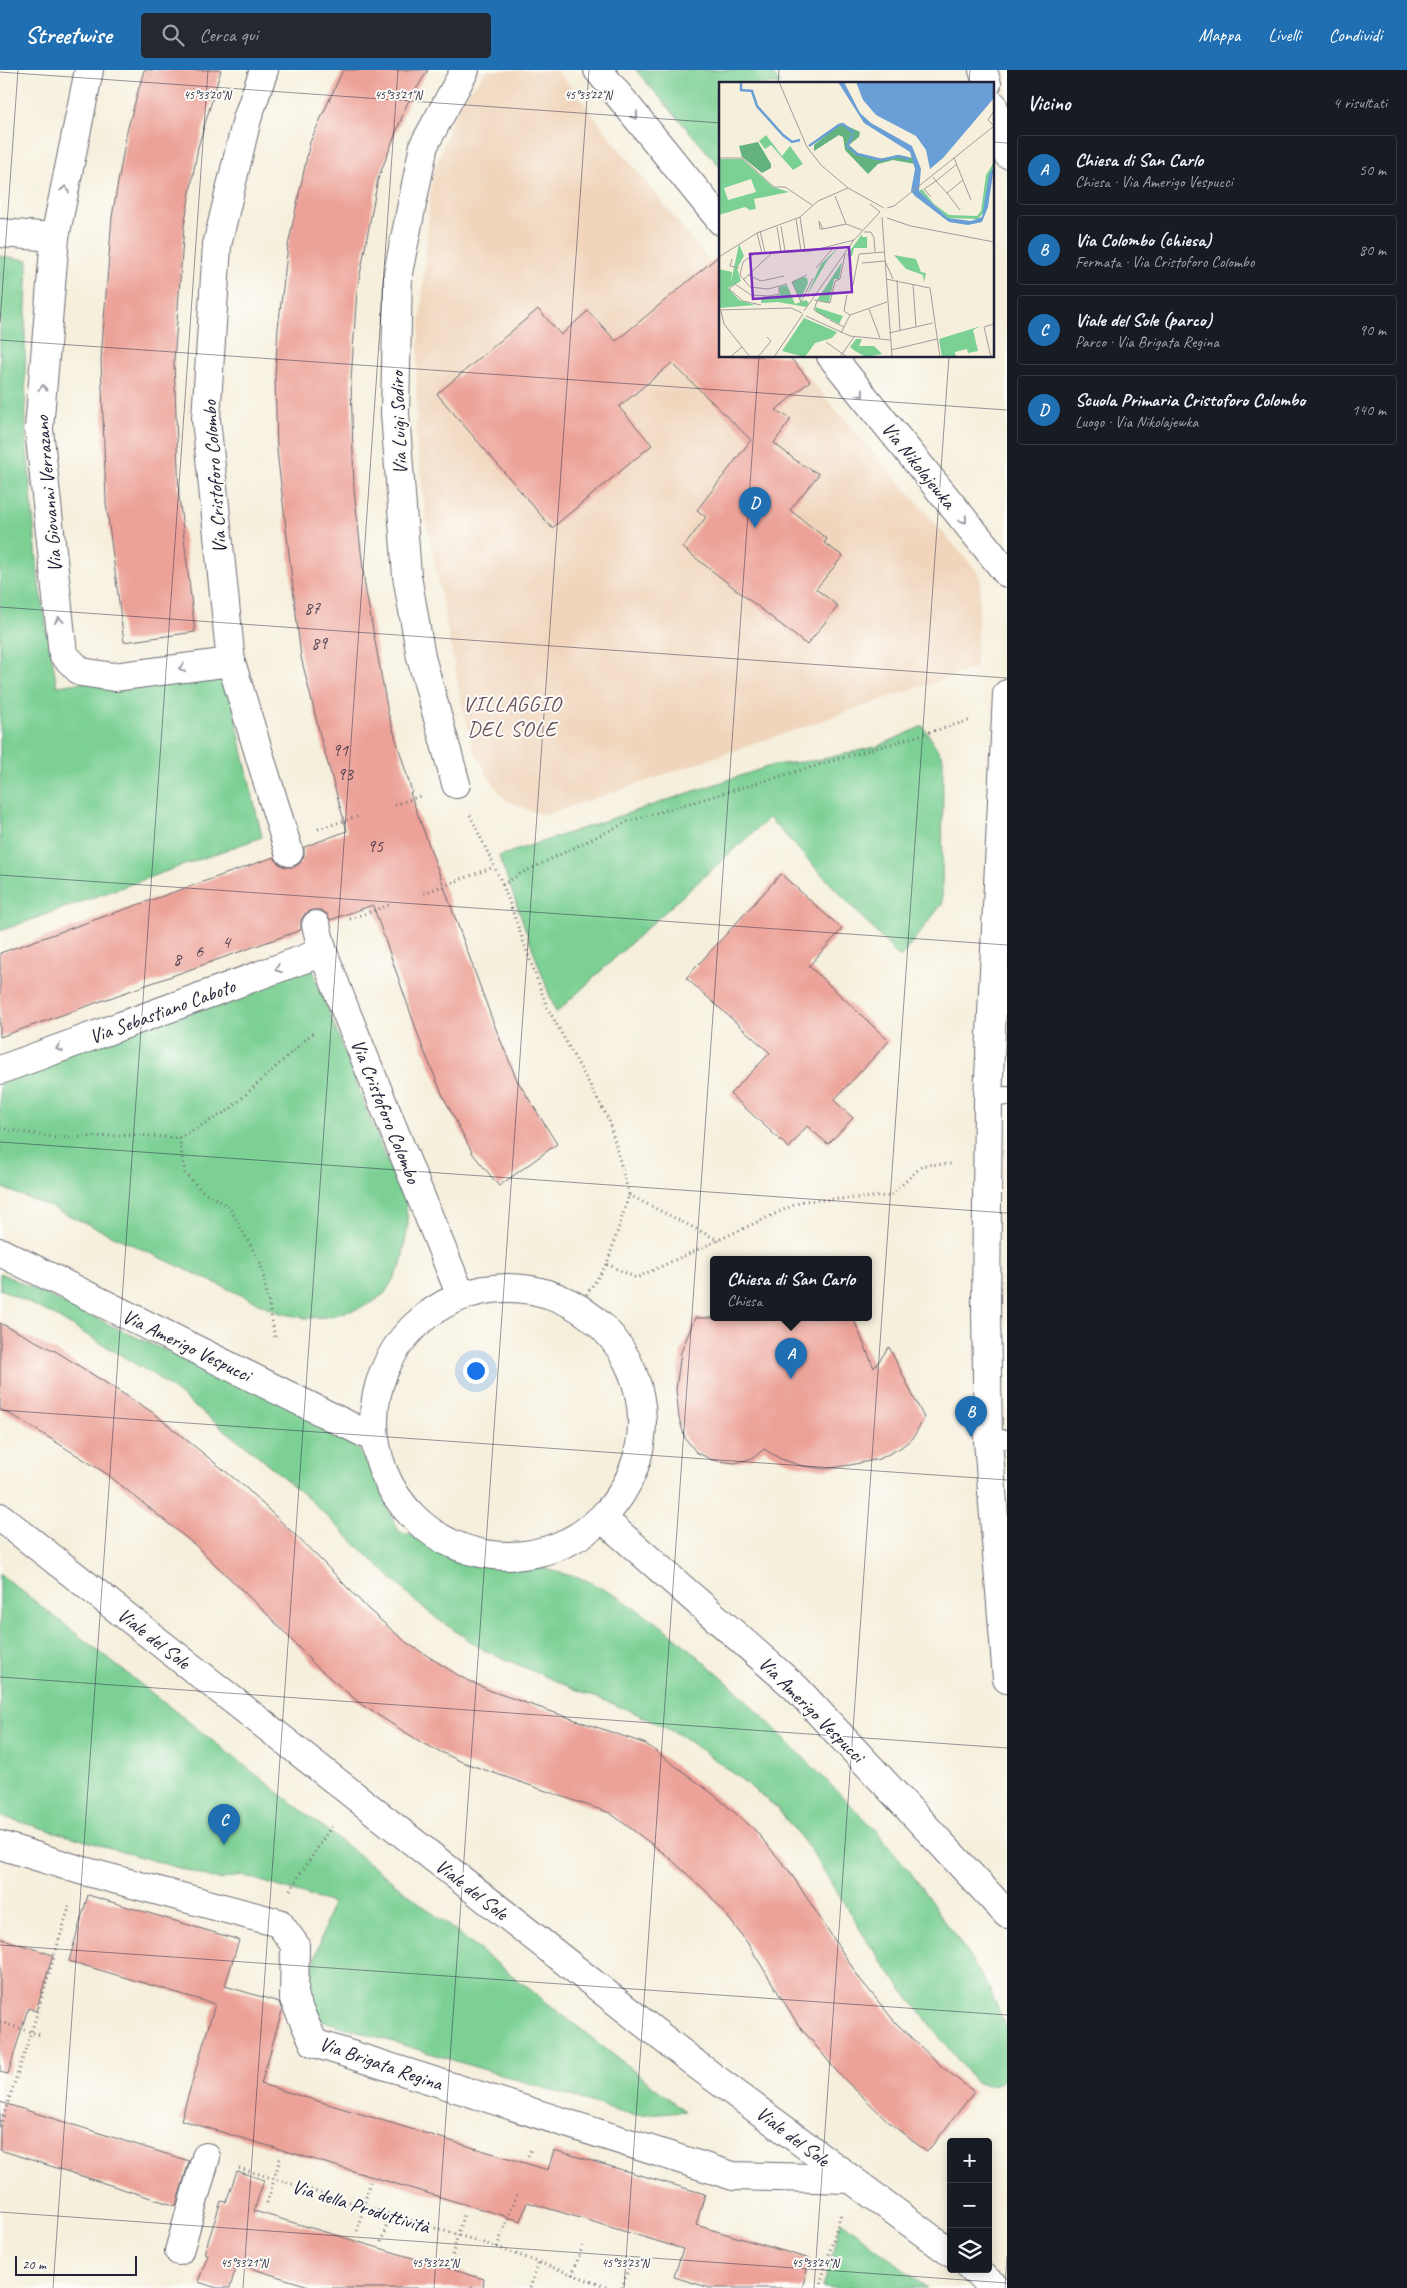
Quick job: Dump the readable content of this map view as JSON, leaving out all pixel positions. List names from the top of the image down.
{
  "streets": {
    "street": [
      "Via Luigi Sodiro",
      "Via Nikolajewka",
      "Via Cristoforo Colombo",
      "Via Giovanni Verrazano",
      "Via Sebastiano Caboto",
      "Via Amerigo Vespucci",
      "Viale del Sole",
      "Via Brigata Regina"
    ],
    "path": ["Via della Produttività"]
  },
  "crossings": [
    ["Via Cristoforo Colombo", "Via Giovanni Verrazano"],
    ["Via Cristoforo Colombo", "Via Sebastiano Caboto"],
    ["Viale del Sole", "Via Brigata Regina"]
  ],
  "one_way": ["Via Nikolajewka", "Via Sebastiano Caboto"],
  "districts": ["VILLAGGIO DEL SOLE"],
  "house_numbers": [
    "87",
    "89",
    "91",
    "93",
    "95",
    "4",
    "6",
    "8"
  ],
  "scale_bar": "20 m",
  "page": {
    "header": "Streetwise",
    "search": "Cerca qui",
    "nav": ["Mappa", "Livelli", "Condividi"],
    "heading": ["Vicino", "4 risultati"],
    "list": [
      {
        "mark": "A",
        "name": "Chiesa di San Carlo",
        "note": "Chiesa · Via Amerigo Vespucci",
        "value": "50 m"
      },
      {
        "mark": "B",
        "name": "Via Colombo (chiesa)",
        "note": "Fermata · Via Cristoforo Colombo",
        "value": "80 m"
      },
      {
        "mark": "C",
        "name": "Viale del Sole (parco)",
        "note": "Parco · Via Brigata Regina",
        "value": "90 m"
      },
      {
        "mark": "D",
        "name": "Scuola Primaria Cristoforo Colombo",
        "note": "Luogo · Via Nikolajewka",
        "value": "140 m"
      }
    ],
    "pins": [
      "D",
      "A",
      "B",
      "C"
    ],
    "popup": ["Chiesa di San Carlo", "Chiesa"],
    "map_buttons": ["+", "−"],
    "scale": "20 m"
  },
  "coordinates": [
    "45°33'20\"N",
    "45°33'21\"N",
    "45°33'22\"N",
    "45°33'23\"N",
    "45°33'24\"N"
  ]
}
